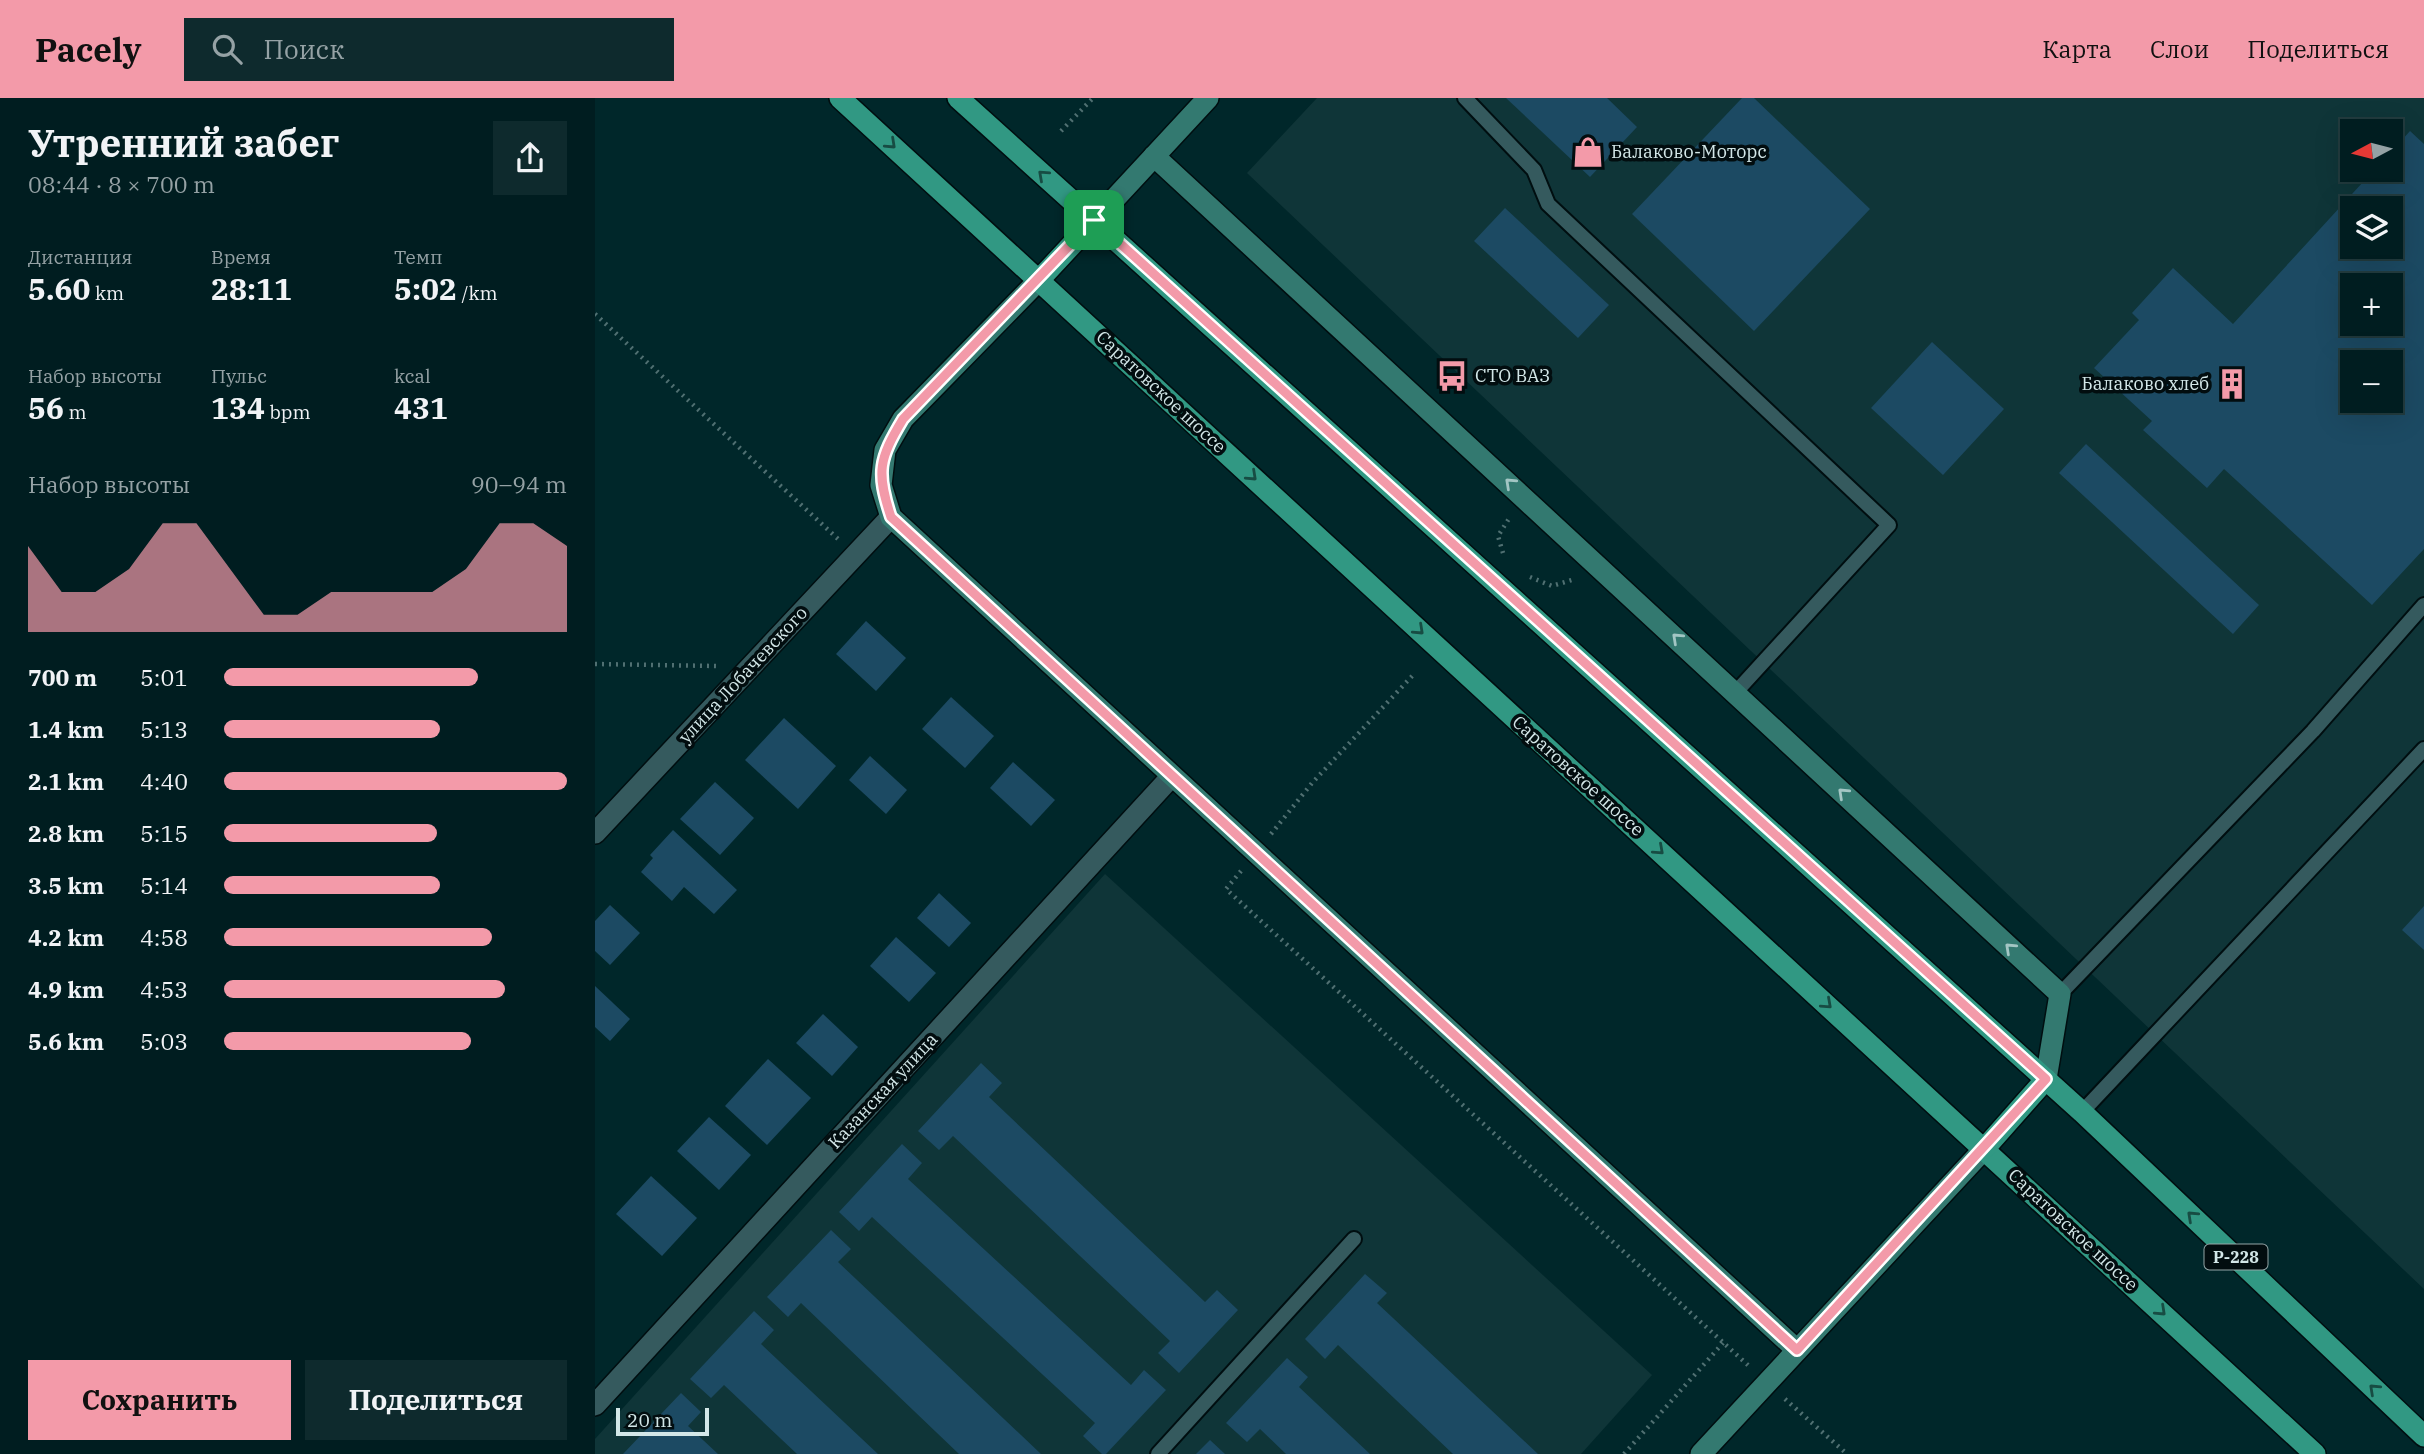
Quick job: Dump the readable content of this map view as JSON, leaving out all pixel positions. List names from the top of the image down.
{
  "streets": {
    "main road": ["Саратовское шоссе", "Р-228"],
    "street": ["улица Лобачевского", "Казанская улица"]
  },
  "places": {
    "shop": ["Балаково-Моторс"],
    "bus stop": ["СТО ВАЗ"],
    "building": ["Балаково хлеб"]
  },
  "scale_bar": "20 m",
  "north": "left",
  "page": {
    "header": "Pacely",
    "search": "Поиск",
    "nav": ["Карта", "Слои", "Поделиться"],
    "heading": ["Утренний забег", "08:44 · 8 × 700 m"],
    "map_buttons": ["+", "−"],
    "stats": [
      ["Дистанция", "5.60 km"],
      ["Время", "28:11"],
      ["Темп", "5:02 /km"],
      ["Набор высоты", "56 m"],
      ["Пульс", "134 bpm"],
      ["kcal", "431"]
    ],
    "chart": ["Набор высоты", "90–94 m"],
    "list": [
      {
        "name": "700 m",
        "note": "5:01"
      },
      {
        "name": "1.4 km",
        "note": "5:13"
      },
      {
        "name": "2.1 km",
        "note": "4:40"
      },
      {
        "name": "2.8 km",
        "note": "5:15"
      },
      {
        "name": "3.5 km",
        "note": "5:14"
      },
      {
        "name": "4.2 km",
        "note": "4:58"
      },
      {
        "name": "4.9 km",
        "note": "4:53"
      },
      {
        "name": "5.6 km",
        "note": "5:03"
      }
    ],
    "buttons": ["Сохранить", "Поделиться"],
    "scale": "20 m"
  }
}
